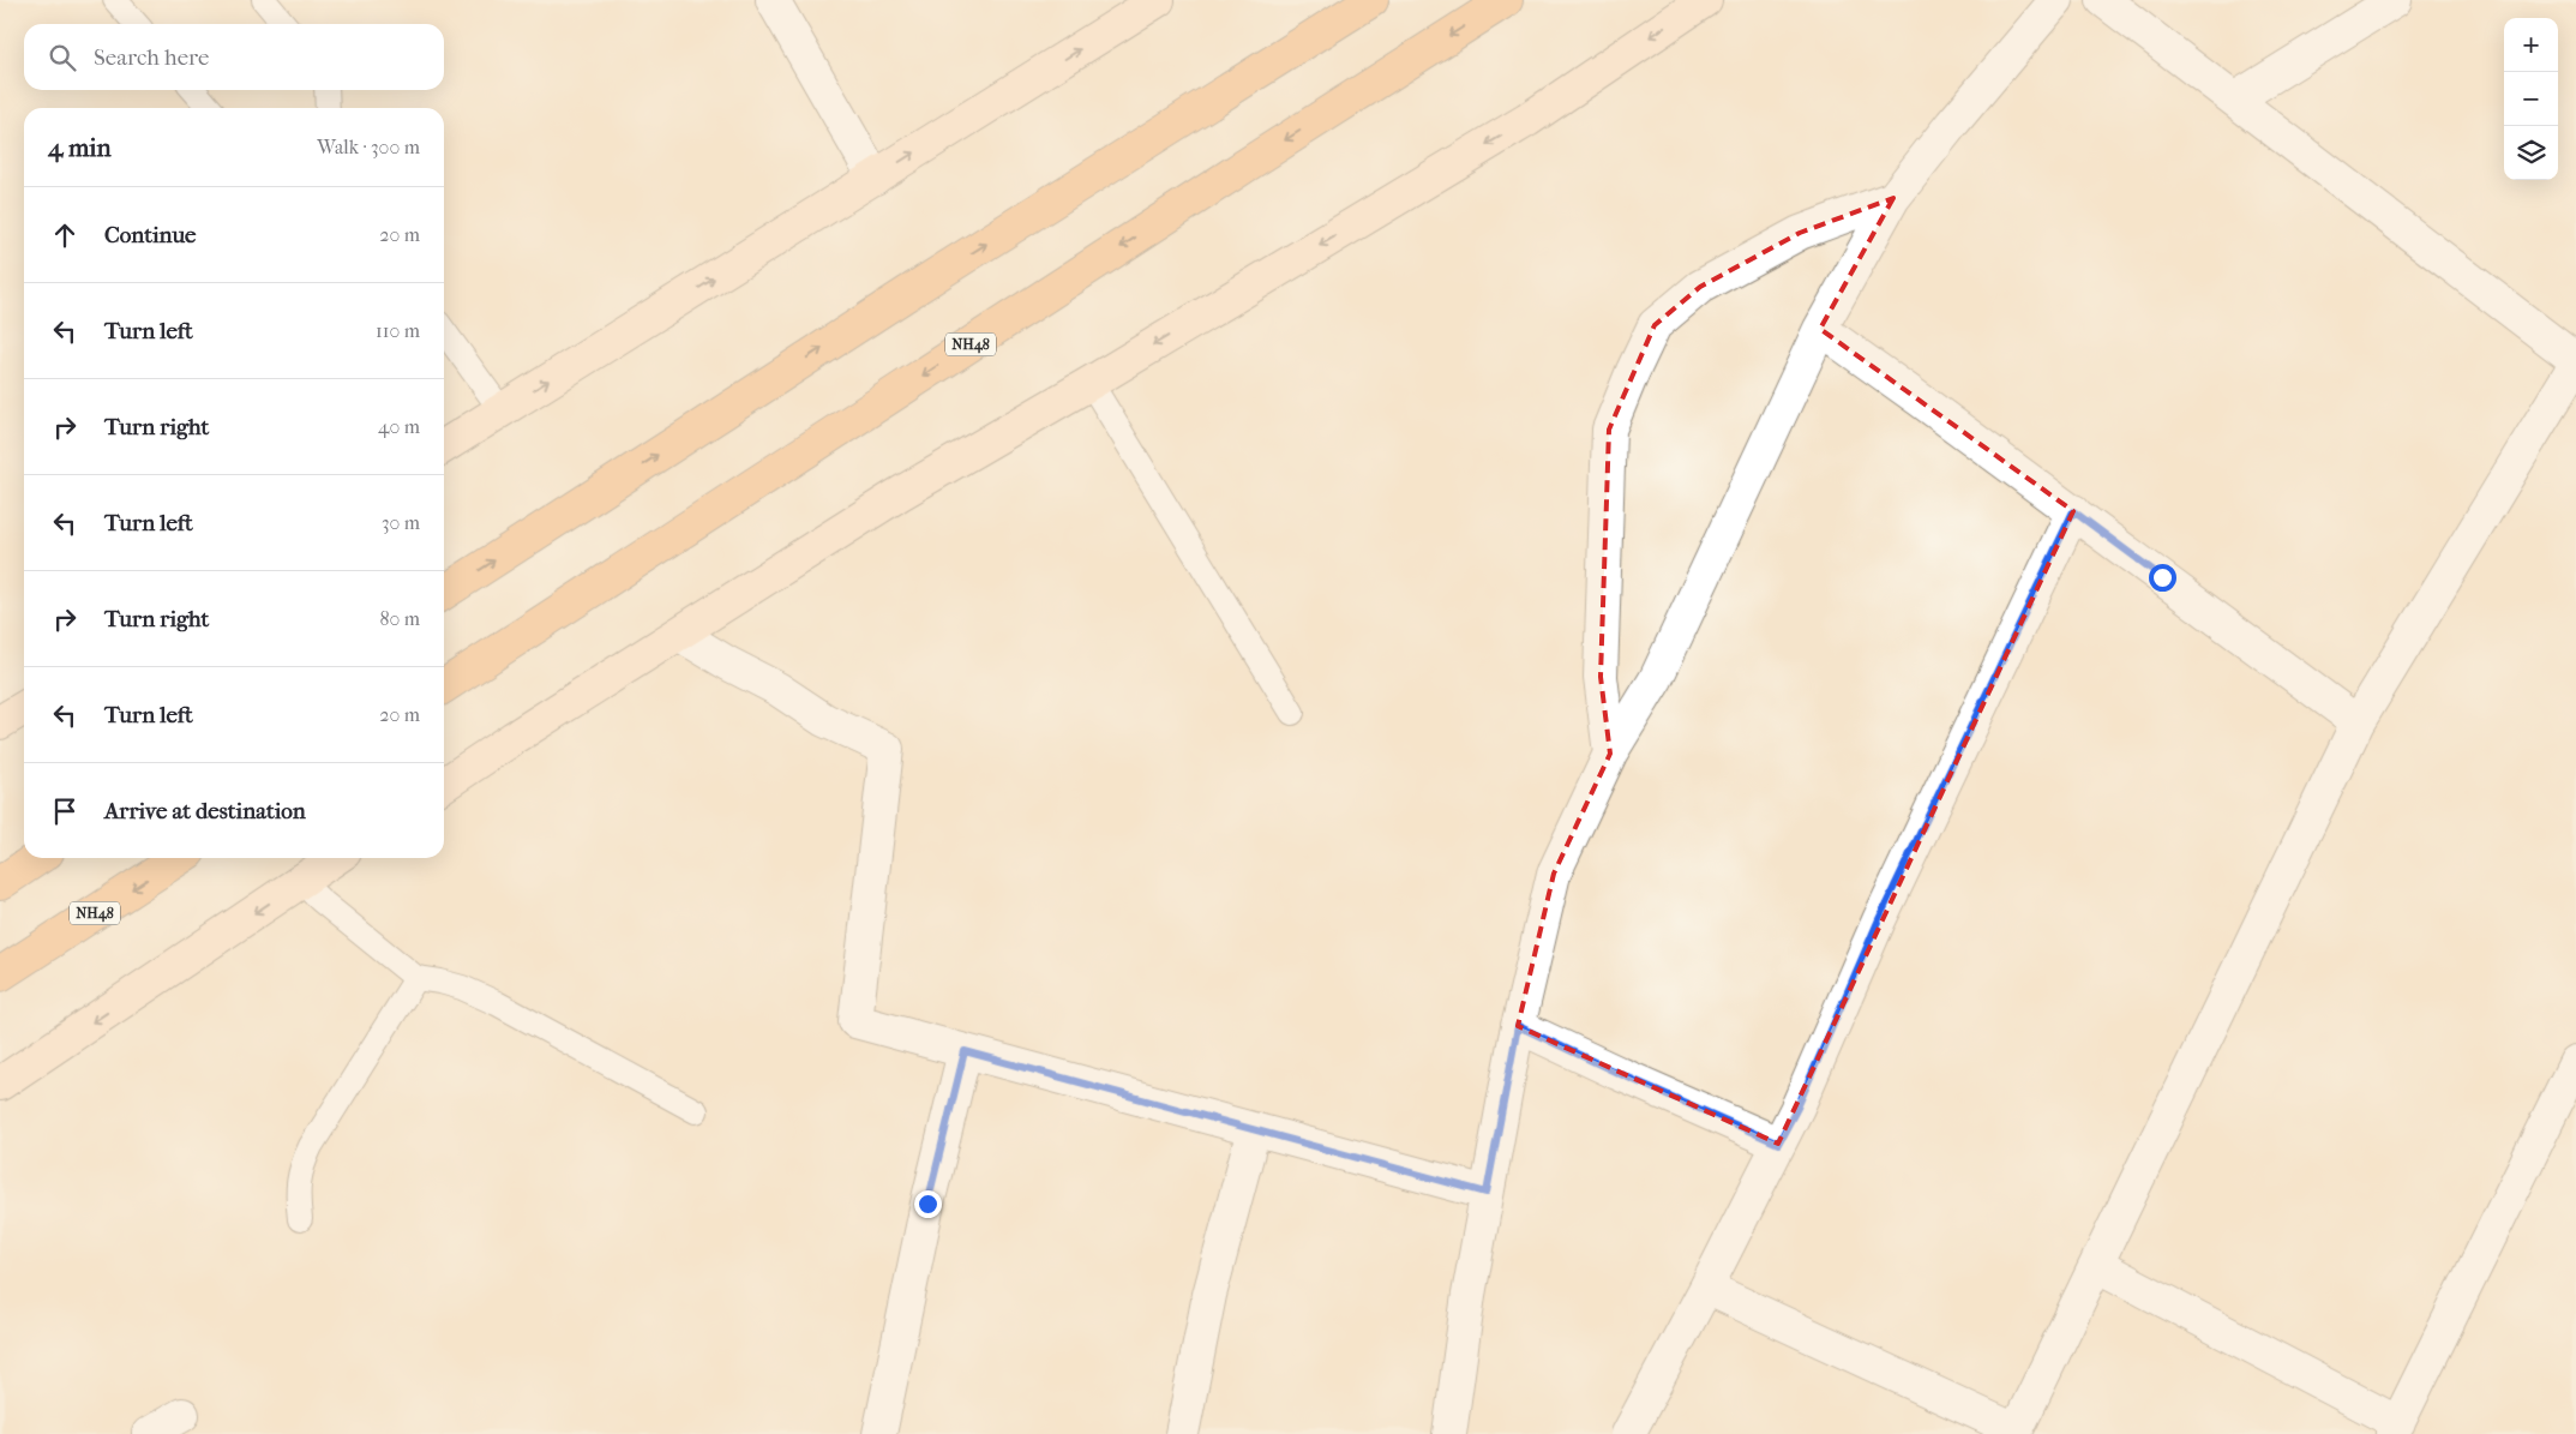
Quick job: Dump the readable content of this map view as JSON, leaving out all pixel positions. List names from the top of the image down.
{
  "streets": {
    "highway": ["NH48"]
  },
  "page": {
    "map_buttons": ["+", "−"],
    "search": "Search here",
    "heading": ["4 min", "Walk · 300 m"],
    "list": [
      ["Continue", "20 m"],
      ["Turn left", "110 m"],
      ["Turn right", "40 m"],
      ["Turn left", "30 m"],
      ["Turn right", "80 m"],
      ["Turn left", "20 m"],
      "Arrive at destination"
    ]
  }
}
